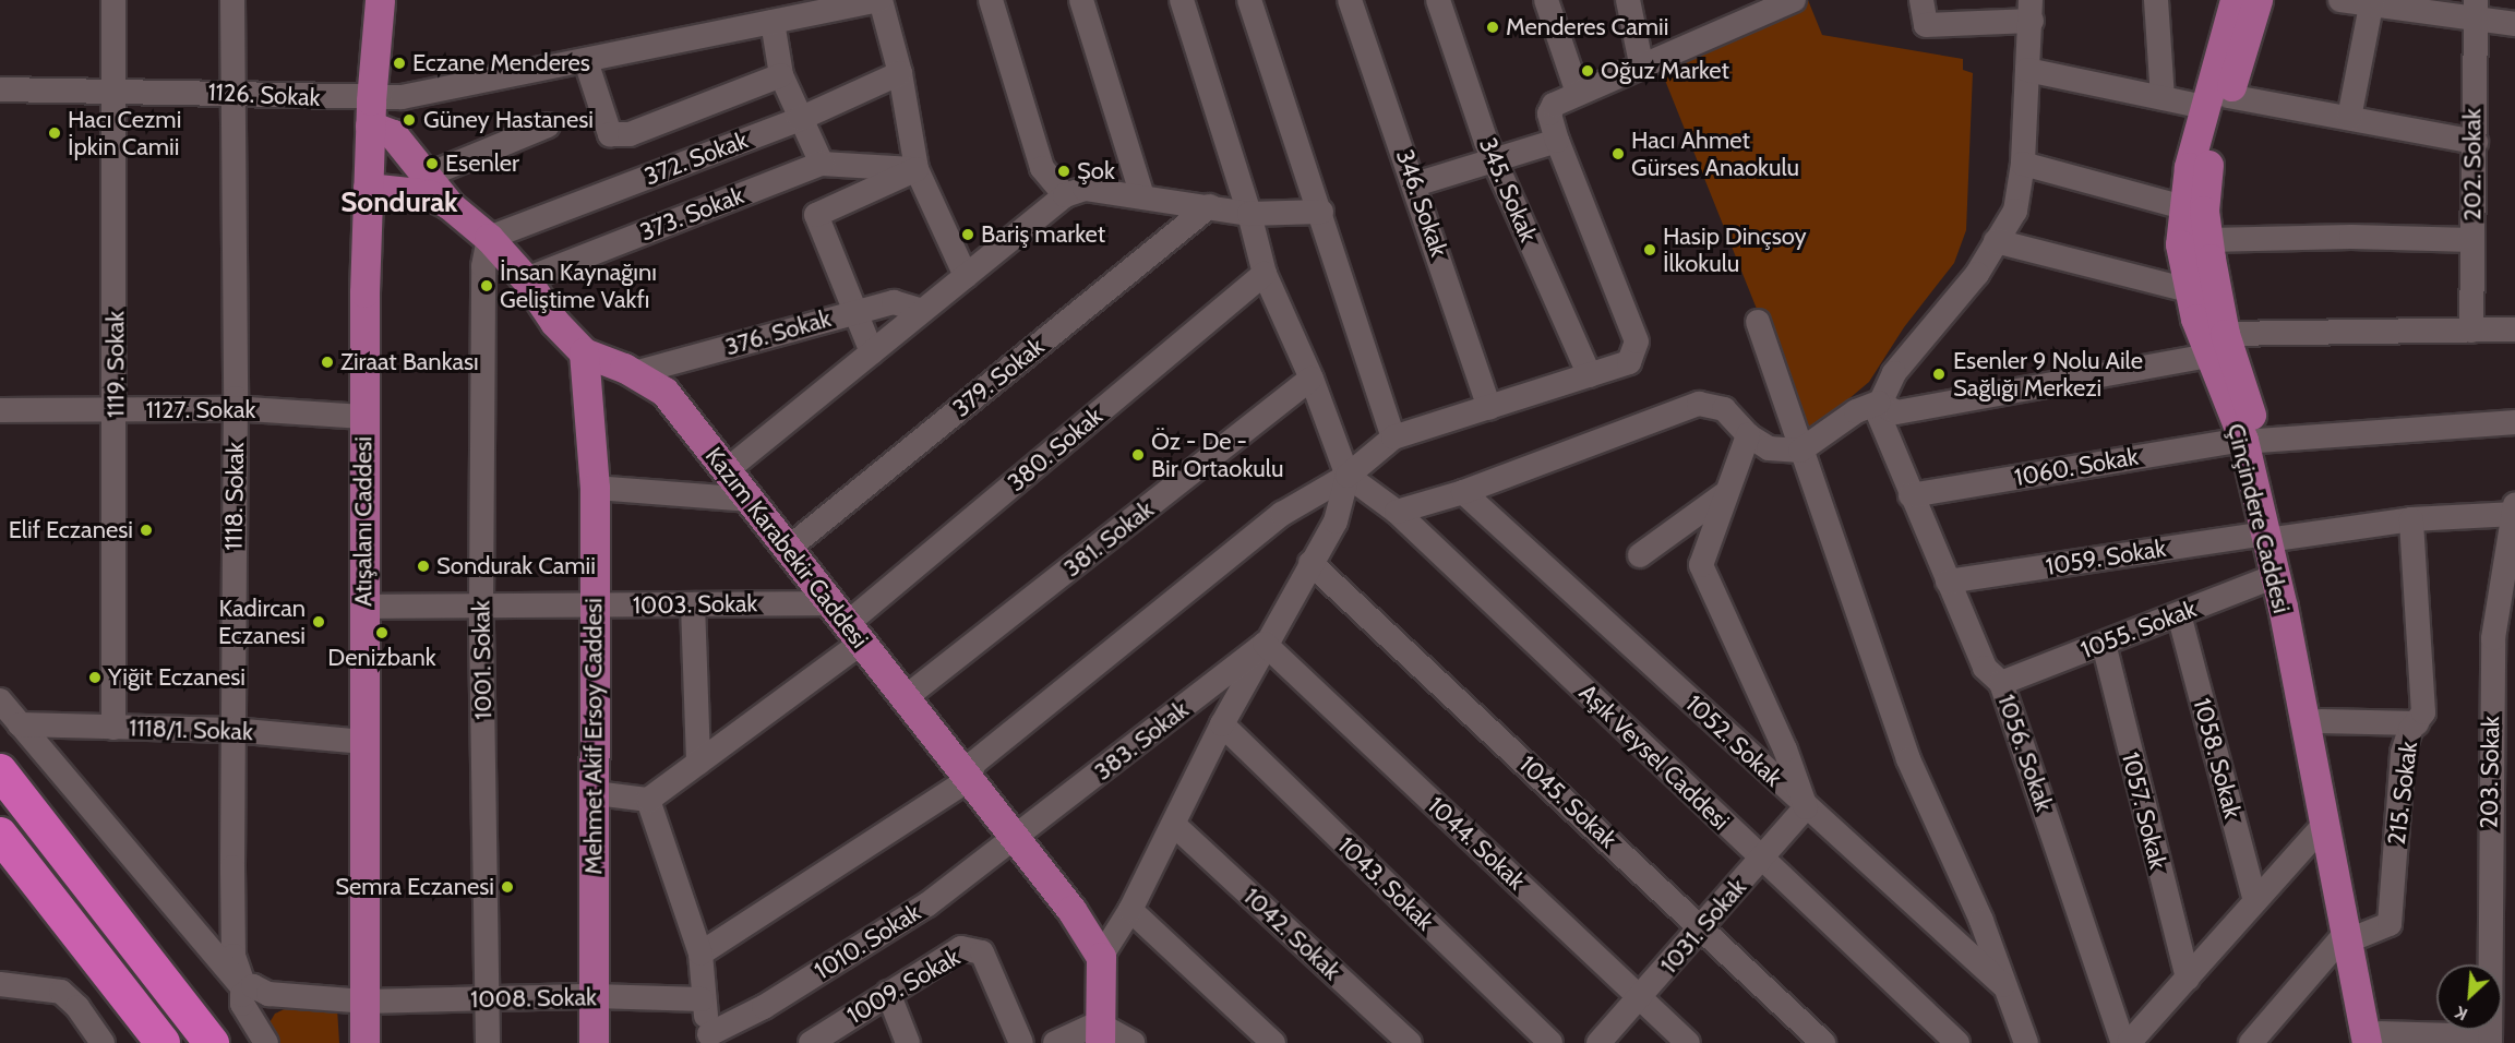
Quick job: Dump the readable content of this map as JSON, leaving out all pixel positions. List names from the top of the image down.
{
  "streets": {
    "main road": [
      "Çinçindere Caddesi",
      "Atışalanı Caddesi",
      "Kazım Karabekir Caddesi",
      "Mehmet Akif Ersoy Caddesi"
    ],
    "street": [
      "1126. Sokak",
      "372. Sokak",
      "202. Sokak",
      "345. Sokak",
      "346. Sokak",
      "373. Sokak",
      "376. Sokak",
      "1119. Sokak",
      "379. Sokak",
      "1127. Sokak",
      "380. Sokak",
      "1060. Sokak",
      "1118. Sokak",
      "381. Sokak",
      "1059. Sokak",
      "1003. Sokak",
      "1055. Sokak",
      "1001. Sokak",
      "1118/1. Sokak",
      "383. Sokak",
      "1052. Sokak",
      "1056. Sokak",
      "Aşık Veysel Caddesi",
      "1058. Sokak",
      "203. Sokak",
      "215. Sokak",
      "1045. Sokak",
      "1057. Sokak",
      "1044. Sokak",
      "1043. Sokak",
      "1031. Sokak",
      "1042. Sokak",
      "1010. Sokak",
      "1009. Sokak",
      "1008. Sokak"
    ]
  },
  "crossings": [
    ["1126. Sokak", "1119. Sokak"],
    ["1126. Sokak", "1118. Sokak"],
    ["1126. Sokak", "Atışalanı Caddesi"],
    ["1126. Sokak", "Kazım Karabekir Caddesi"],
    ["372. Sokak", "Kazım Karabekir Caddesi"],
    ["372. Sokak", "1001. Sokak"],
    ["373. Sokak", "Kazım Karabekir Caddesi"],
    ["376. Sokak", "Kazım Karabekir Caddesi"],
    ["1119. Sokak", "1127. Sokak"],
    ["1119. Sokak", "1118/1. Sokak"],
    ["379. Sokak", "Kazım Karabekir Caddesi"],
    ["1127. Sokak", "1118. Sokak"],
    ["1127. Sokak", "Atışalanı Caddesi"],
    ["380. Sokak", "Kazım Karabekir Caddesi"],
    ["380. Sokak", "1003. Sokak"],
    ["1060. Sokak", "Çinçindere Caddesi"],
    ["1060. Sokak", "1056. Sokak"],
    ["1118. Sokak", "1118/1. Sokak"],
    ["1118. Sokak", "1008. Sokak"],
    ["Çinçindere Caddesi", "1059. Sokak"],
    ["Çinçindere Caddesi", "1055. Sokak"],
    ["Çinçindere Caddesi", "215. Sokak"],
    ["Atışalanı Caddesi", "Kazım Karabekir Caddesi"],
    ["Atışalanı Caddesi", "1003. Sokak"],
    ["Atışalanı Caddesi", "1118/1. Sokak"],
    ["Atışalanı Caddesi", "1008. Sokak"],
    ["381. Sokak", "Kazım Karabekir Caddesi"],
    ["Kazım Karabekir Caddesi", "1003. Sokak"],
    ["Kazım Karabekir Caddesi", "1001. Sokak"],
    ["Kazım Karabekir Caddesi", "Mehmet Akif Ersoy Caddesi"],
    ["Kazım Karabekir Caddesi", "383. Sokak"],
    ["Kazım Karabekir Caddesi", "1010. Sokak"],
    ["1059. Sokak", "1056. Sokak"],
    ["1059. Sokak", "203. Sokak"],
    ["1059. Sokak", "215. Sokak"],
    ["1003. Sokak", "1001. Sokak"],
    ["1003. Sokak", "Mehmet Akif Ersoy Caddesi"],
    ["1055. Sokak", "1056. Sokak"],
    ["1055. Sokak", "1058. Sokak"],
    ["1055. Sokak", "1057. Sokak"],
    ["1001. Sokak", "1008. Sokak"],
    ["Mehmet Akif Ersoy Caddesi", "1008. Sokak"],
    ["383. Sokak", "1044. Sokak"],
    ["383. Sokak", "1010. Sokak"],
    ["1052. Sokak", "1031. Sokak"],
    ["Aşık Veysel Caddesi", "1031. Sokak"],
    ["1045. Sokak", "1031. Sokak"],
    ["1044. Sokak", "1031. Sokak"]
  ],
  "districts": ["Sondurak"],
  "places": [
    "Menderes Camii",
    "Eczane Menderes",
    "Oğuz Market",
    "Güney Hastanesi",
    "Hacı Cezmi İpkin Camii",
    "Hacı Ahmet Gürses Anaokulu",
    "Esenler",
    "Şok",
    "Bariş market",
    "Hasip Dinçsoy İlkokulu",
    "İnsan Kaynağını Geliştime Vakfı",
    "Ziraat Bankası",
    "Esenler 9 Nolu Aile Sağlığı Merkezi",
    "Öz - De - Bir Ortaokulu",
    "Elif Eczanesi",
    "Sondurak Camii",
    "Kadircan Eczanesi",
    "Denizbank",
    "Yiğit Eczanesi",
    "Semra Eczanesi"
  ],
  "north": "bottom left"
}
